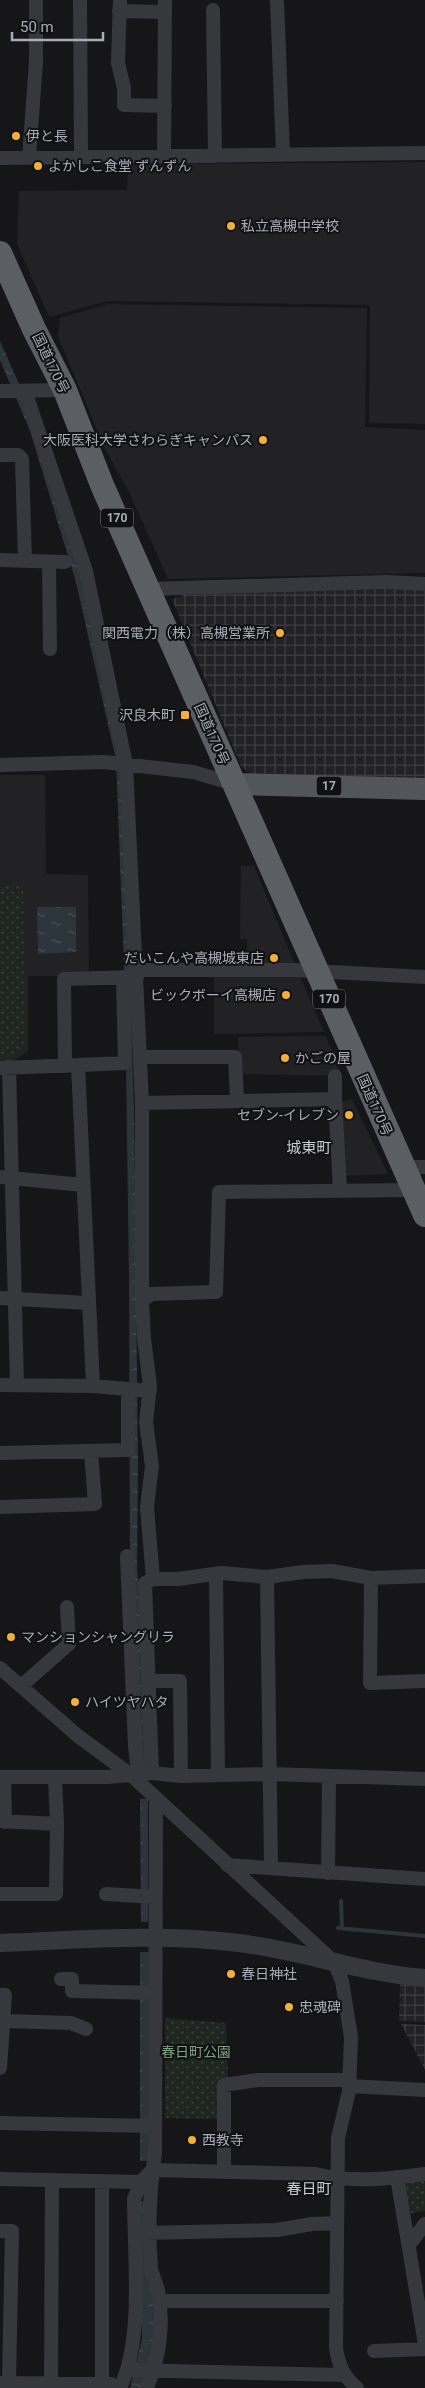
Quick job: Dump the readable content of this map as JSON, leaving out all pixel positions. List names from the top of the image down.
{
  "streets": {
    "highway": ["国道170号", "170"],
    "main road": ["17"]
  },
  "crossings": [
    ["国道170号", "17"]
  ],
  "districts": ["城東町", "春日町"],
  "parks": ["春日町公園"],
  "places": {
    "other": [
      "伊と長",
      "よかしこ食堂 ずんずん",
      "私立高槻中学校",
      "大阪医科大学さわらぎキャンパス",
      "関西電力（株）高槻営業所",
      "だいこんや高槻城東店",
      "ビックボーイ高槻店",
      "かごの屋",
      "セブン-イレブン",
      "マンションシャングリラ",
      "ハイツヤハタ",
      "春日神社",
      "忠魂碑",
      "西教寺"
    ],
    "transit": ["沢良木町"]
  },
  "scale_bar": "50 m"
}
